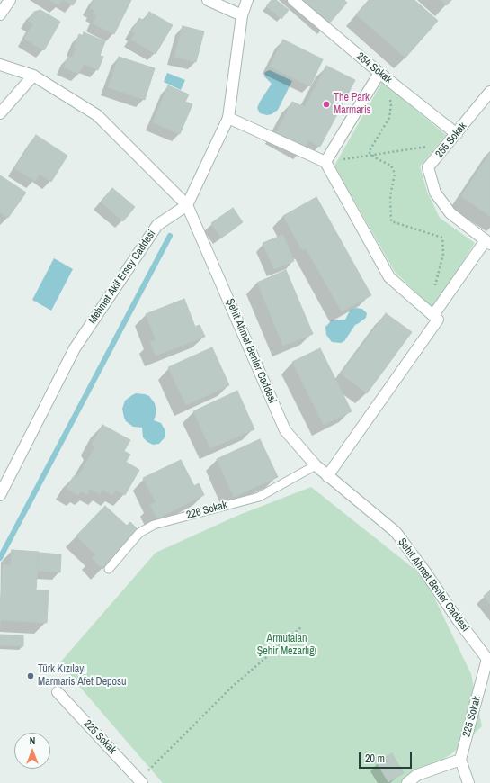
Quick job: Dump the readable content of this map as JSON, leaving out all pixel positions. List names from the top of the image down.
{
  "streets": {
    "street": [
      "254 Sokak",
      "255 Sokak",
      "Mehmet Akif Ersoy Caddesi",
      "Şehit Ahmet Benler Caddesi",
      "225 Sokak"
    ],
    "lane": ["226 Sokak"]
  },
  "crossings": [
    ["254 Sokak", "255 Sokak"],
    ["Mehmet Akif Ersoy Caddesi", "Şehit Ahmet Benler Caddesi"],
    ["Şehit Ahmet Benler Caddesi", "226 Sokak"],
    ["Şehit Ahmet Benler Caddesi", "225 Sokak"]
  ],
  "parks": ["Armutalan Şehir Mezarlığı"],
  "places": ["The Park Marmaris", "Türk Kızılayı Marmaris Afet Deposu"],
  "scale_bar": "20 m",
  "north": "top"
}
